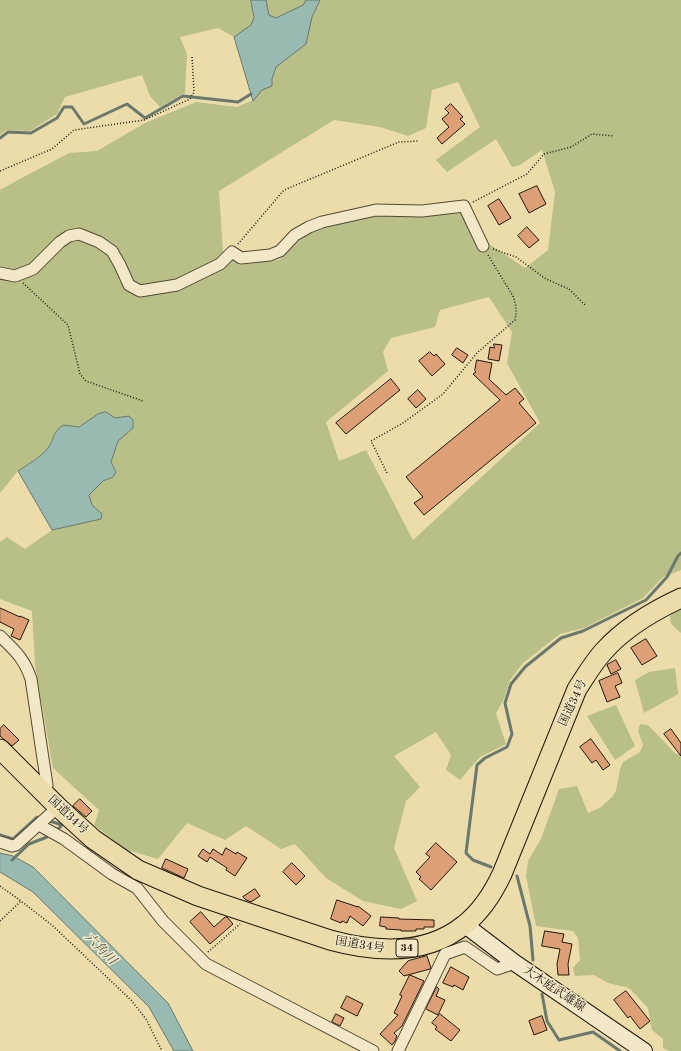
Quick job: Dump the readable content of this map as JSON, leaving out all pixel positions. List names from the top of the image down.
{
  "streets": {
    "highway": ["国道34号", "34"],
    "main road": ["大木庭武雄線"]
  },
  "crossings": [
    ["国道34号", "大木庭武雄線"]
  ],
  "water": ["六角川"]
}
